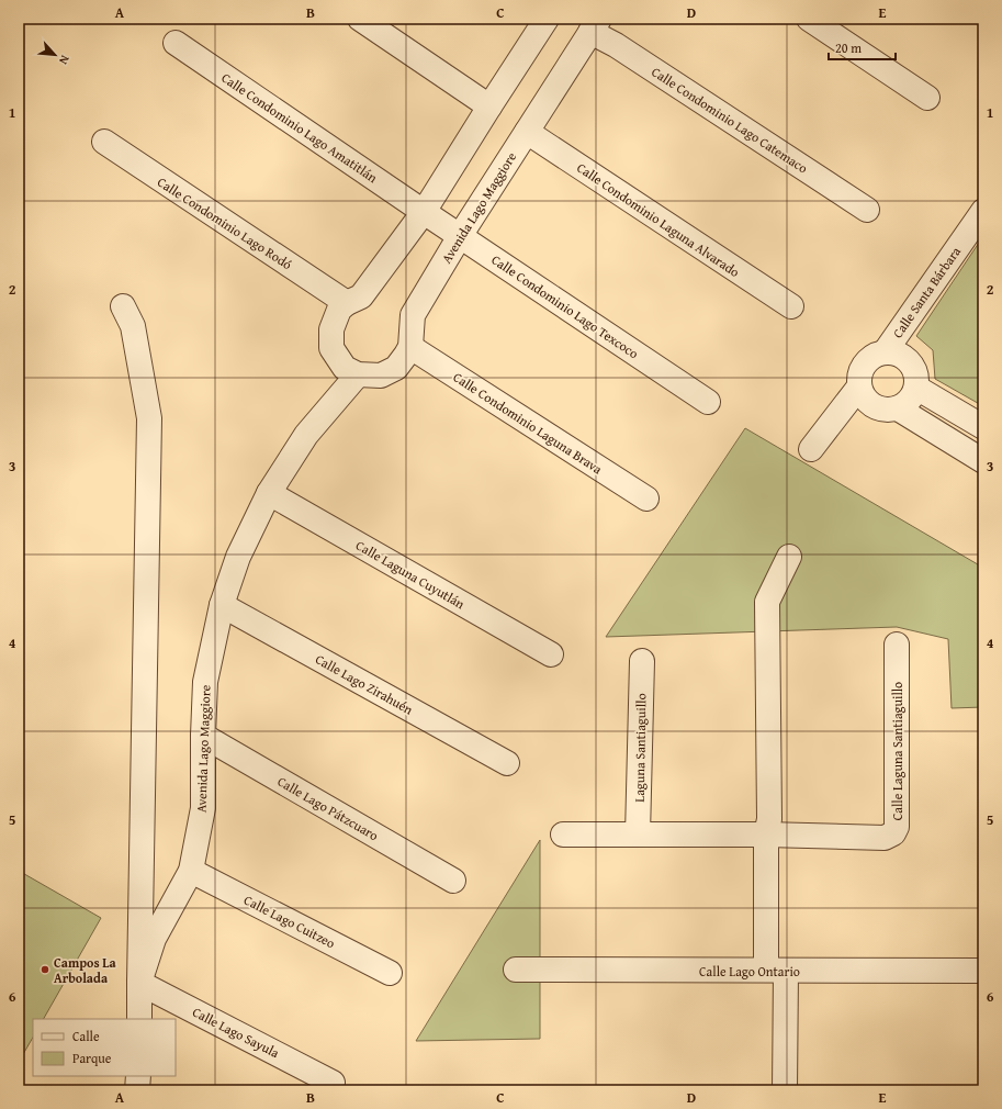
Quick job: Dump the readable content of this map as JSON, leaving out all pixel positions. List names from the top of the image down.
{
  "streets": {
    "street": [
      "Calle Condominio Lago Catemaco",
      "Calle Condominio Lago Amatitlán",
      "Avenida Lago Maggiore",
      "Calle Condominio Laguna Alvarado",
      "Calle Condominio Lago Rodó",
      "Calle Santa Bárbara",
      "Calle Condominio Lago Texcoco",
      "Calle Condominio Laguna Brava",
      "Calle Laguna Cuyutlán",
      "Calle Lago Zirahuén",
      "Laguna Santiaguillo",
      "Calle Laguna Santiaguillo",
      "Calle Lago Pátzcuaro",
      "Calle Lago Cuitzeo",
      "Calle Lago Ontario",
      "Calle Lago Sayula"
    ]
  },
  "crossings": [
    ["Calle Condominio Lago Catemaco", "Avenida Lago Maggiore"],
    ["Calle Condominio Lago Amatitlán", "Calle Condominio Lago Texcoco"],
    ["Avenida Lago Maggiore", "Calle Condominio Laguna Alvarado"],
    ["Avenida Lago Maggiore", "Calle Condominio Lago Texcoco"],
    ["Avenida Lago Maggiore", "Calle Condominio Laguna Brava"],
    ["Avenida Lago Maggiore", "Calle Laguna Cuyutlán"],
    ["Avenida Lago Maggiore", "Calle Lago Zirahuén"],
    ["Avenida Lago Maggiore", "Calle Lago Pátzcuaro"],
    ["Avenida Lago Maggiore", "Calle Lago Cuitzeo"],
    ["Avenida Lago Maggiore", "Calle Lago Sayula"],
    ["Laguna Santiaguillo", "Calle Laguna Santiaguillo"]
  ],
  "places": ["Campos La Arbolada"],
  "legend": ["Calle", "Parque"],
  "scale_bar": "20 m",
  "north": "bottom right",
  "grid": {
    "columns": [
      "A",
      "B",
      "C",
      "D",
      "E"
    ],
    "rows": [
      "1",
      "2",
      "3",
      "4",
      "5",
      "6"
    ]
  }
}
